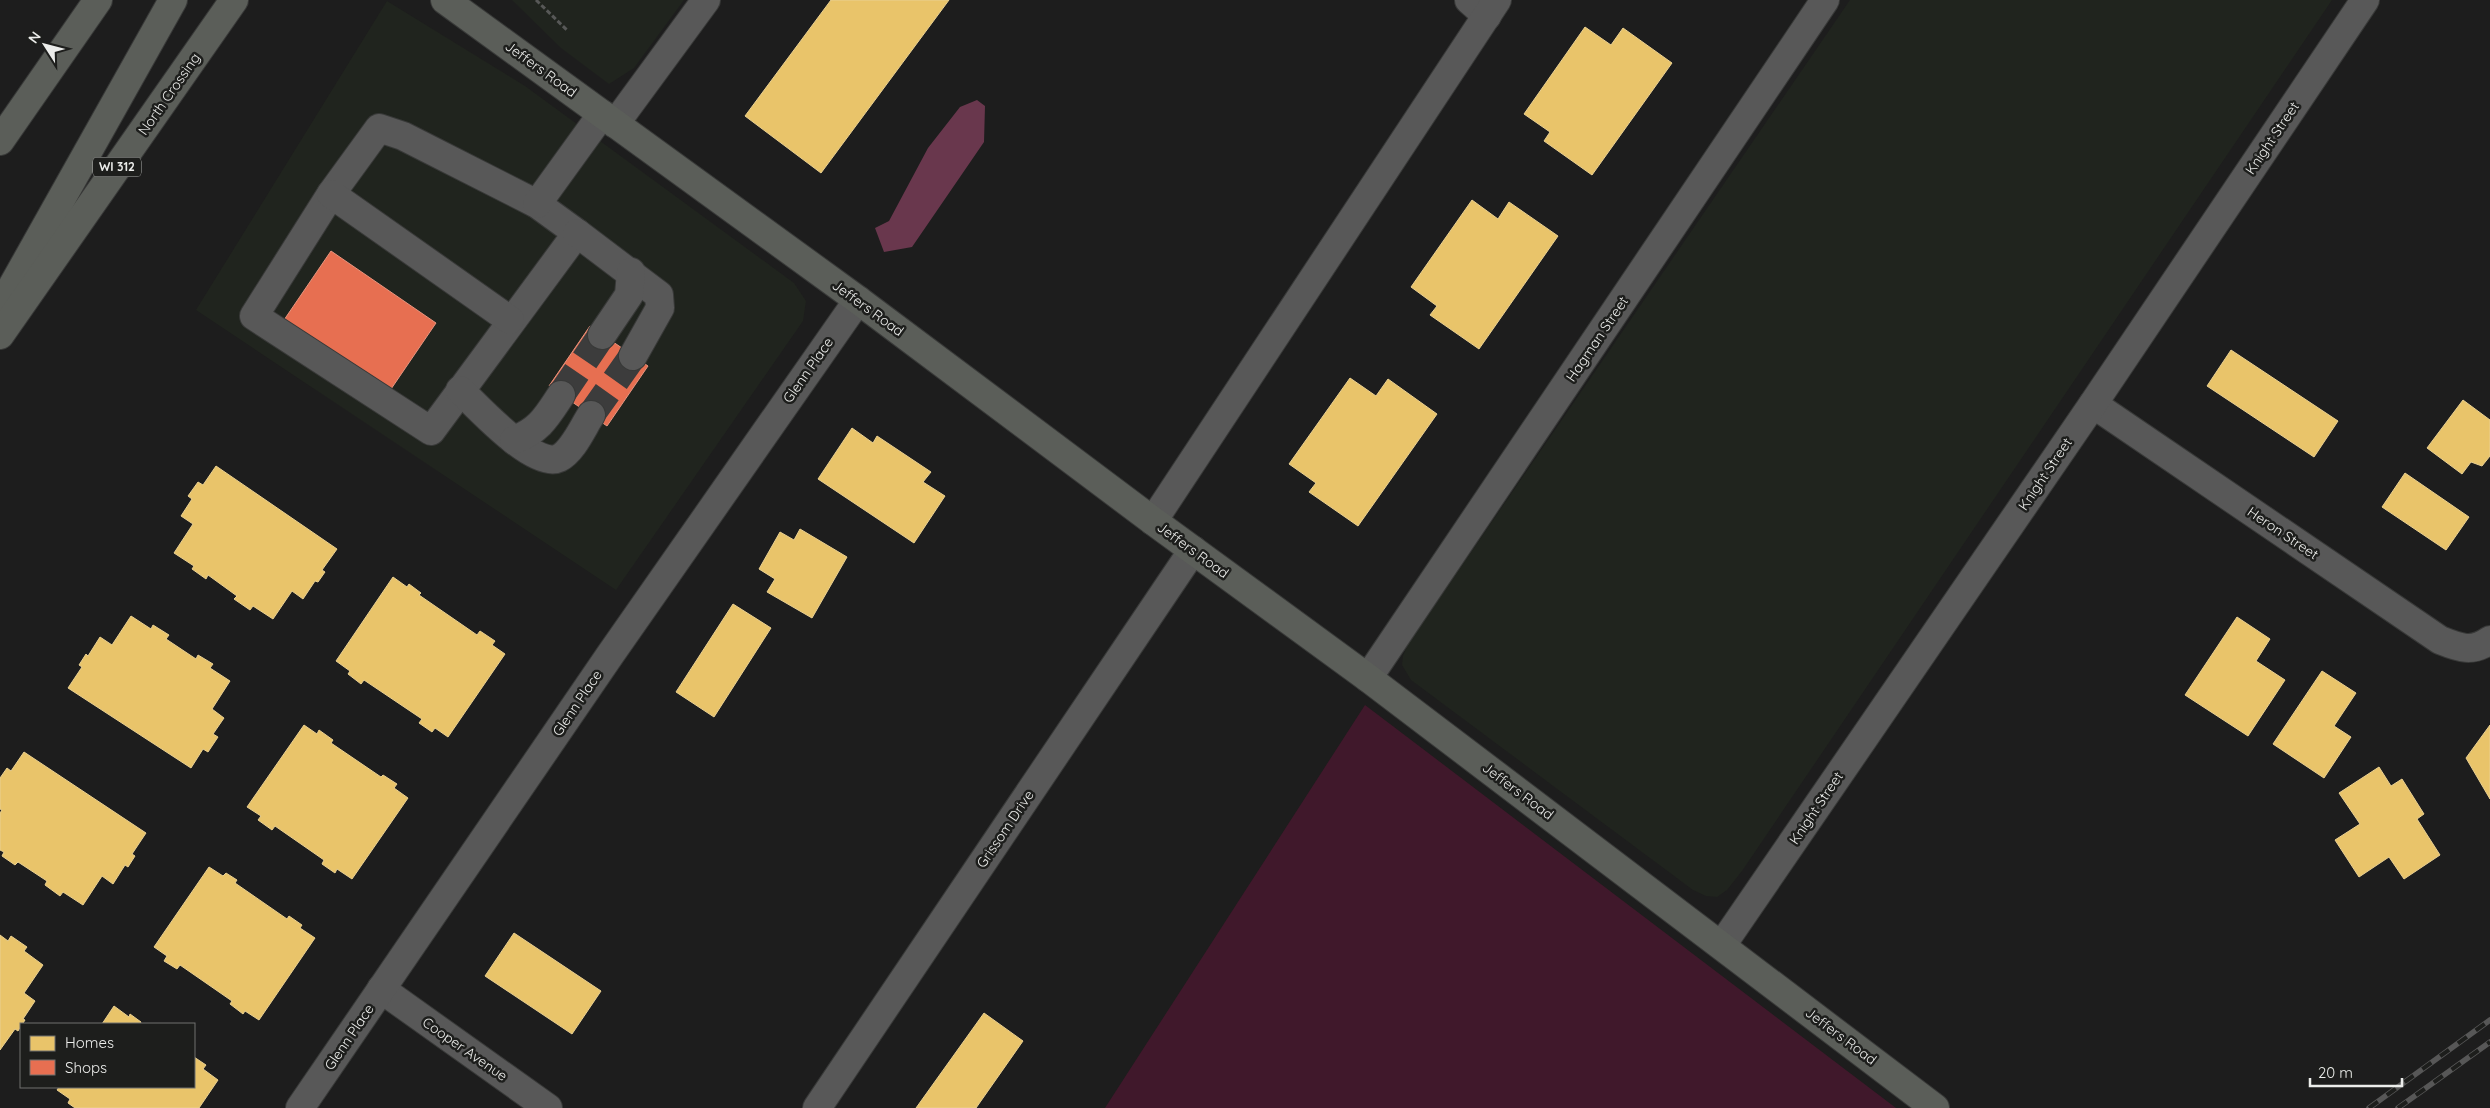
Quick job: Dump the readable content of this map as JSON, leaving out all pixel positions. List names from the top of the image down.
{
  "streets": {
    "main road": ["Jeffers Road", "North Crossing", "WI 312"],
    "street": [
      "Knight Street",
      "Hagman Street",
      "Glenn Place",
      "Heron Street",
      "Grissom Drive",
      "Cooper Avenue"
    ]
  },
  "crossings": [
    ["Jeffers Road", "Knight Street"],
    ["Jeffers Road", "Hagman Street"],
    ["Jeffers Road", "Glenn Place"],
    ["Jeffers Road", "Grissom Drive"],
    ["Knight Street", "Heron Street"],
    ["Glenn Place", "Cooper Avenue"]
  ],
  "legend": ["Homes", "Shops"],
  "scale_bar": "20 m",
  "north": "top left"
}
